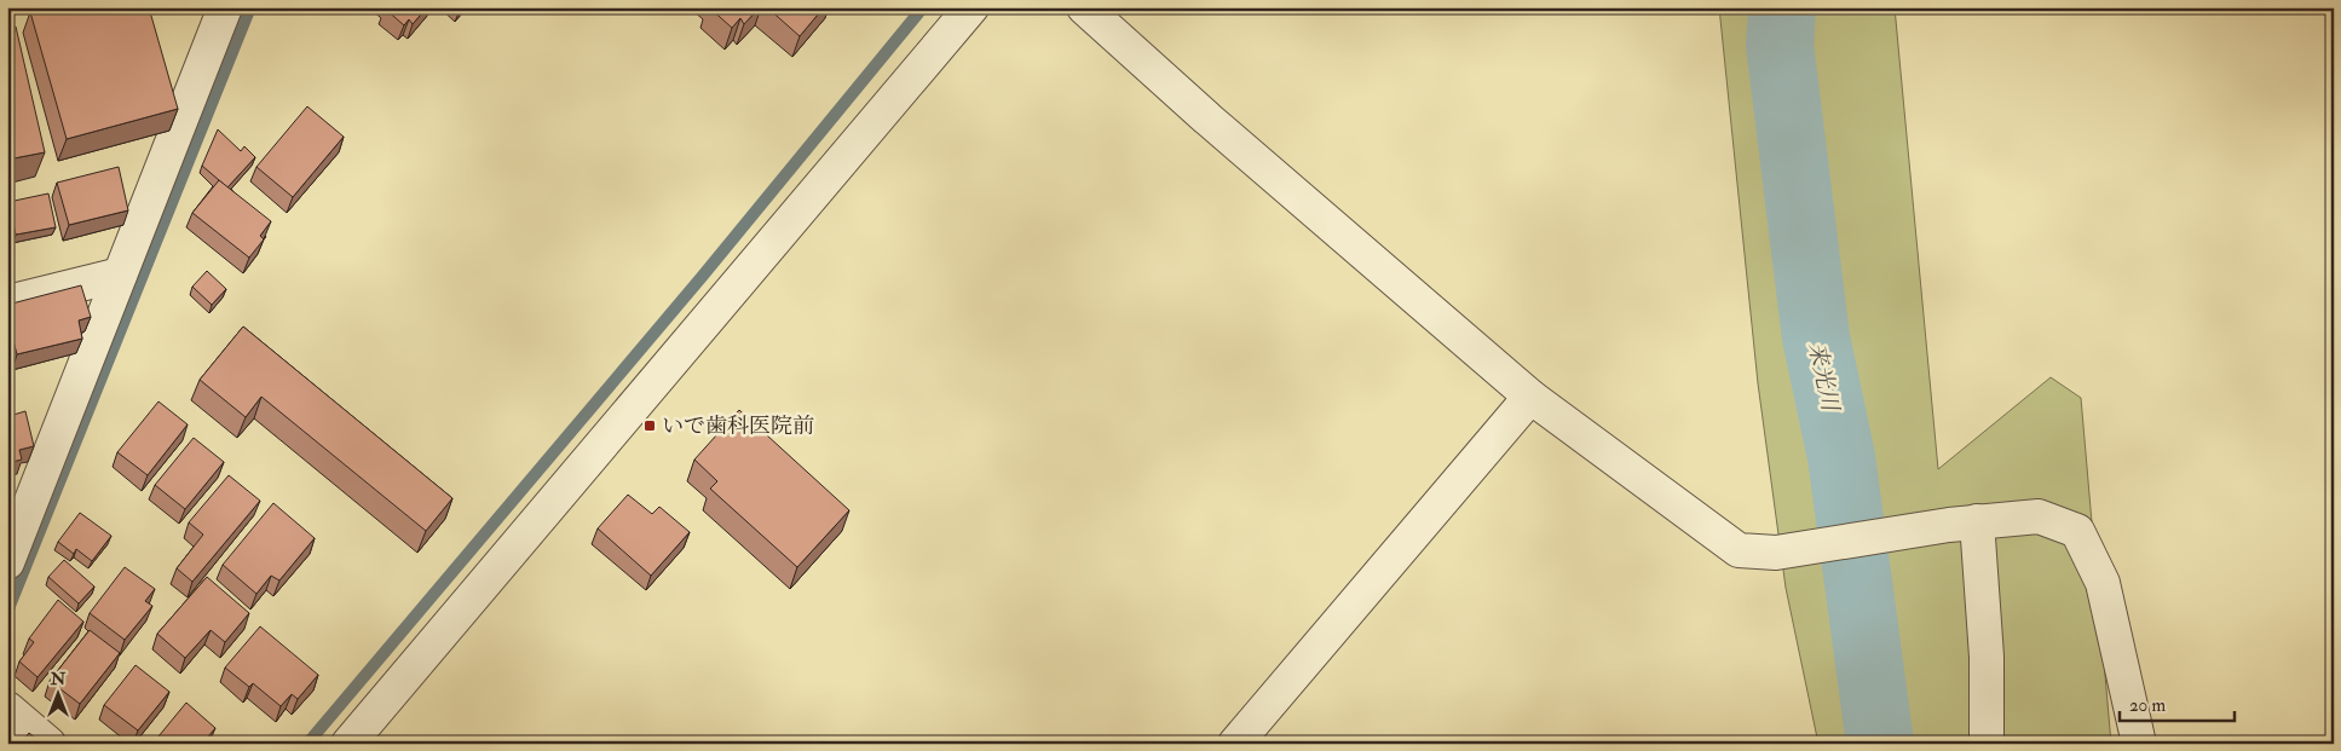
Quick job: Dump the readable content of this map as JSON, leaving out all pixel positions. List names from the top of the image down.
{
  "water": ["来光川"],
  "places": {
    "transit": ["いで歯科医院前"]
  },
  "scale_bar": "20 m",
  "north": "top"
}
